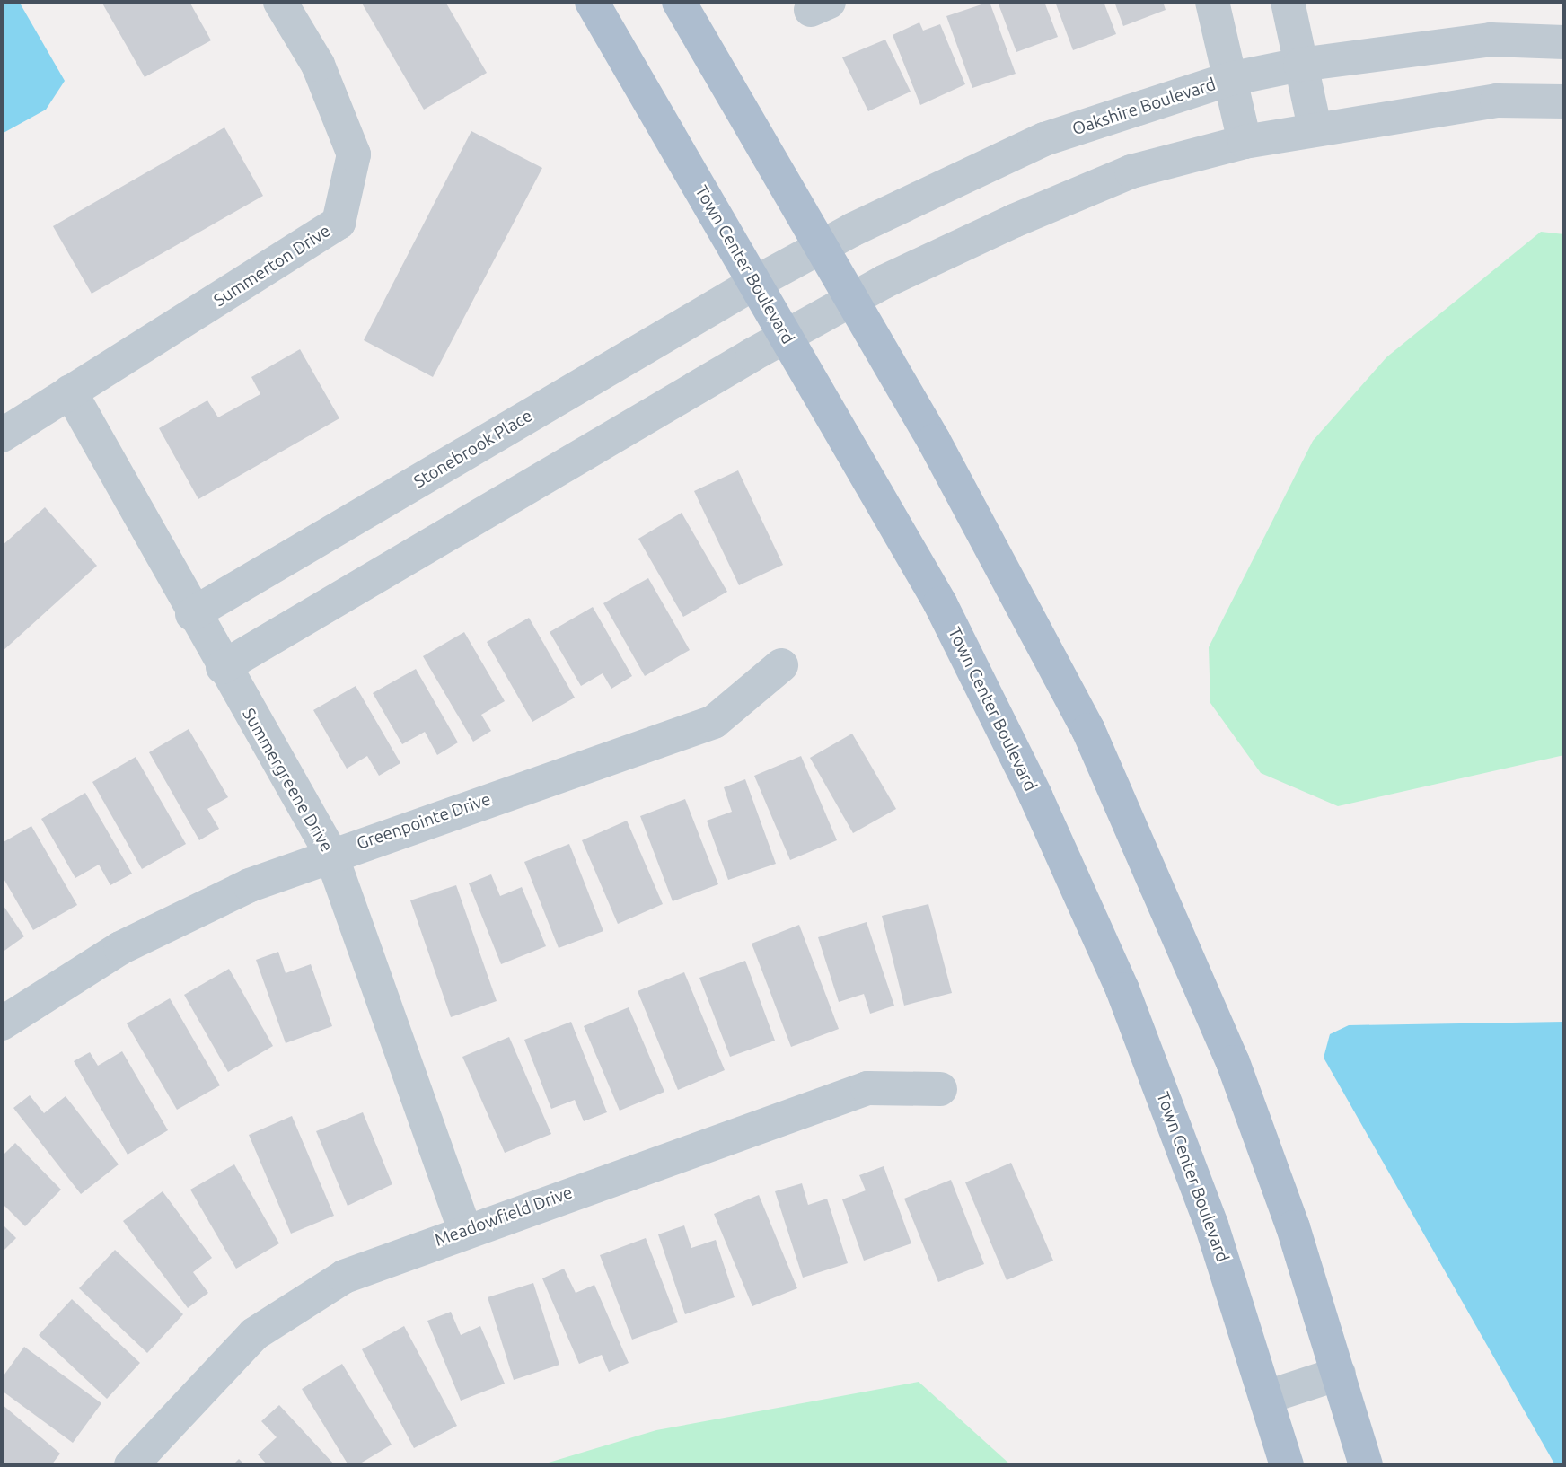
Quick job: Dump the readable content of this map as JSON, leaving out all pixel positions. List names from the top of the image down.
{
  "streets": {
    "main road": ["Town Center Boulevard"],
    "street": [
      "Oakshire Boulevard",
      "Summerton Drive",
      "Stonebrook Place",
      "Summergreene Drive",
      "Greenpointe Drive",
      "Meadowfield Drive"
    ]
  },
  "crossings": [
    ["Oakshire Boulevard", "Town Center Boulevard"],
    ["Oakshire Boulevard", "Stonebrook Place"],
    ["Town Center Boulevard", "Stonebrook Place"],
    ["Summerton Drive", "Summergreene Drive"],
    ["Stonebrook Place", "Summergreene Drive"],
    ["Summergreene Drive", "Greenpointe Drive"],
    ["Summergreene Drive", "Meadowfield Drive"]
  ]
}
